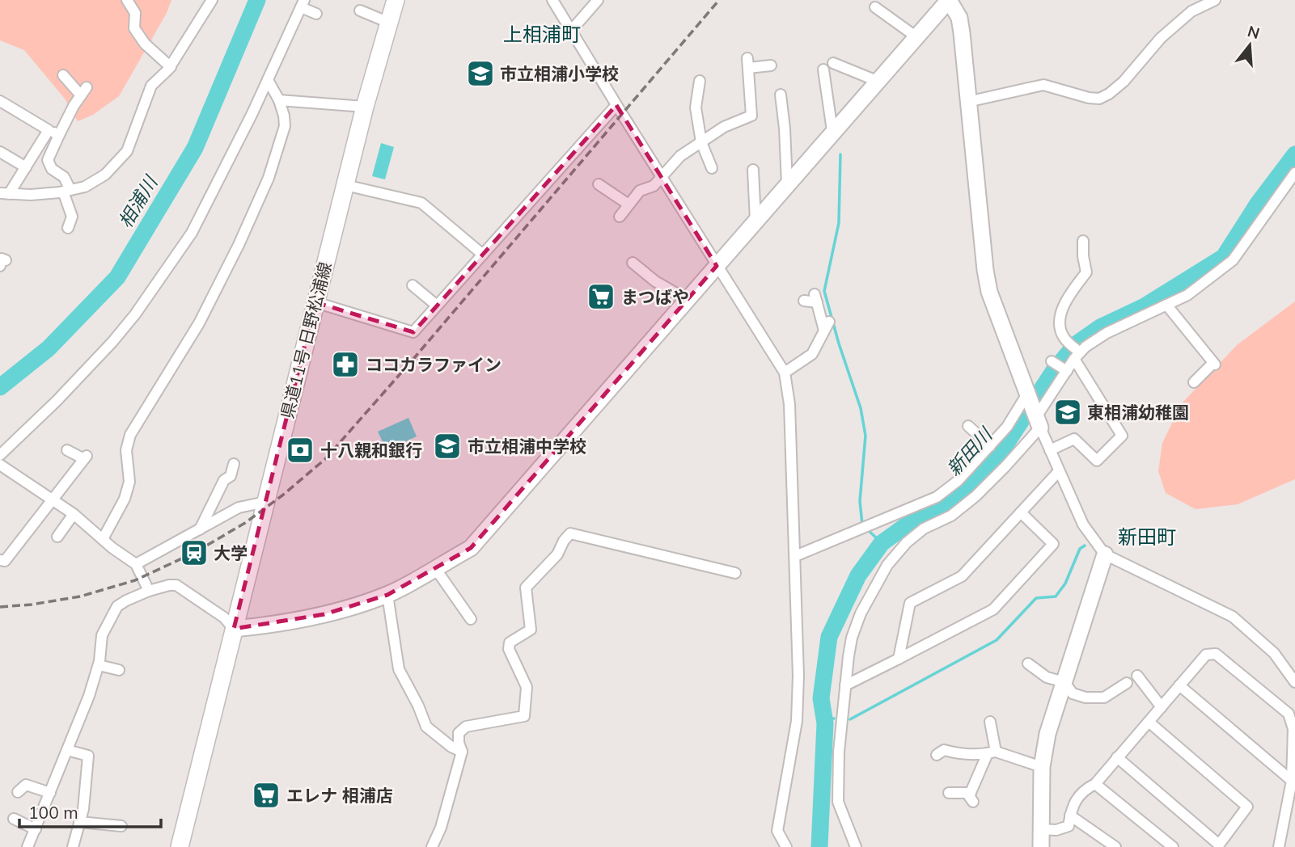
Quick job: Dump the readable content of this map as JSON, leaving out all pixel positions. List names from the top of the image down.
{
  "streets": {
    "main road": ["県道11号 日野松浦線"]
  },
  "districts": ["上相浦町", "新田町"],
  "water": ["相浦川", "新田川"],
  "places": {
    "school or university": ["市立相浦小学校", "東相浦幼稚園", "市立相浦中学校"],
    "supermarket": ["まつばや", "エレナ 相浦店"],
    "pharmacy": ["ココカラファイン"],
    "bank": ["十八親和銀行"],
    "station": ["大学"]
  },
  "scale_bar": "100 m",
  "north": "top"
}
